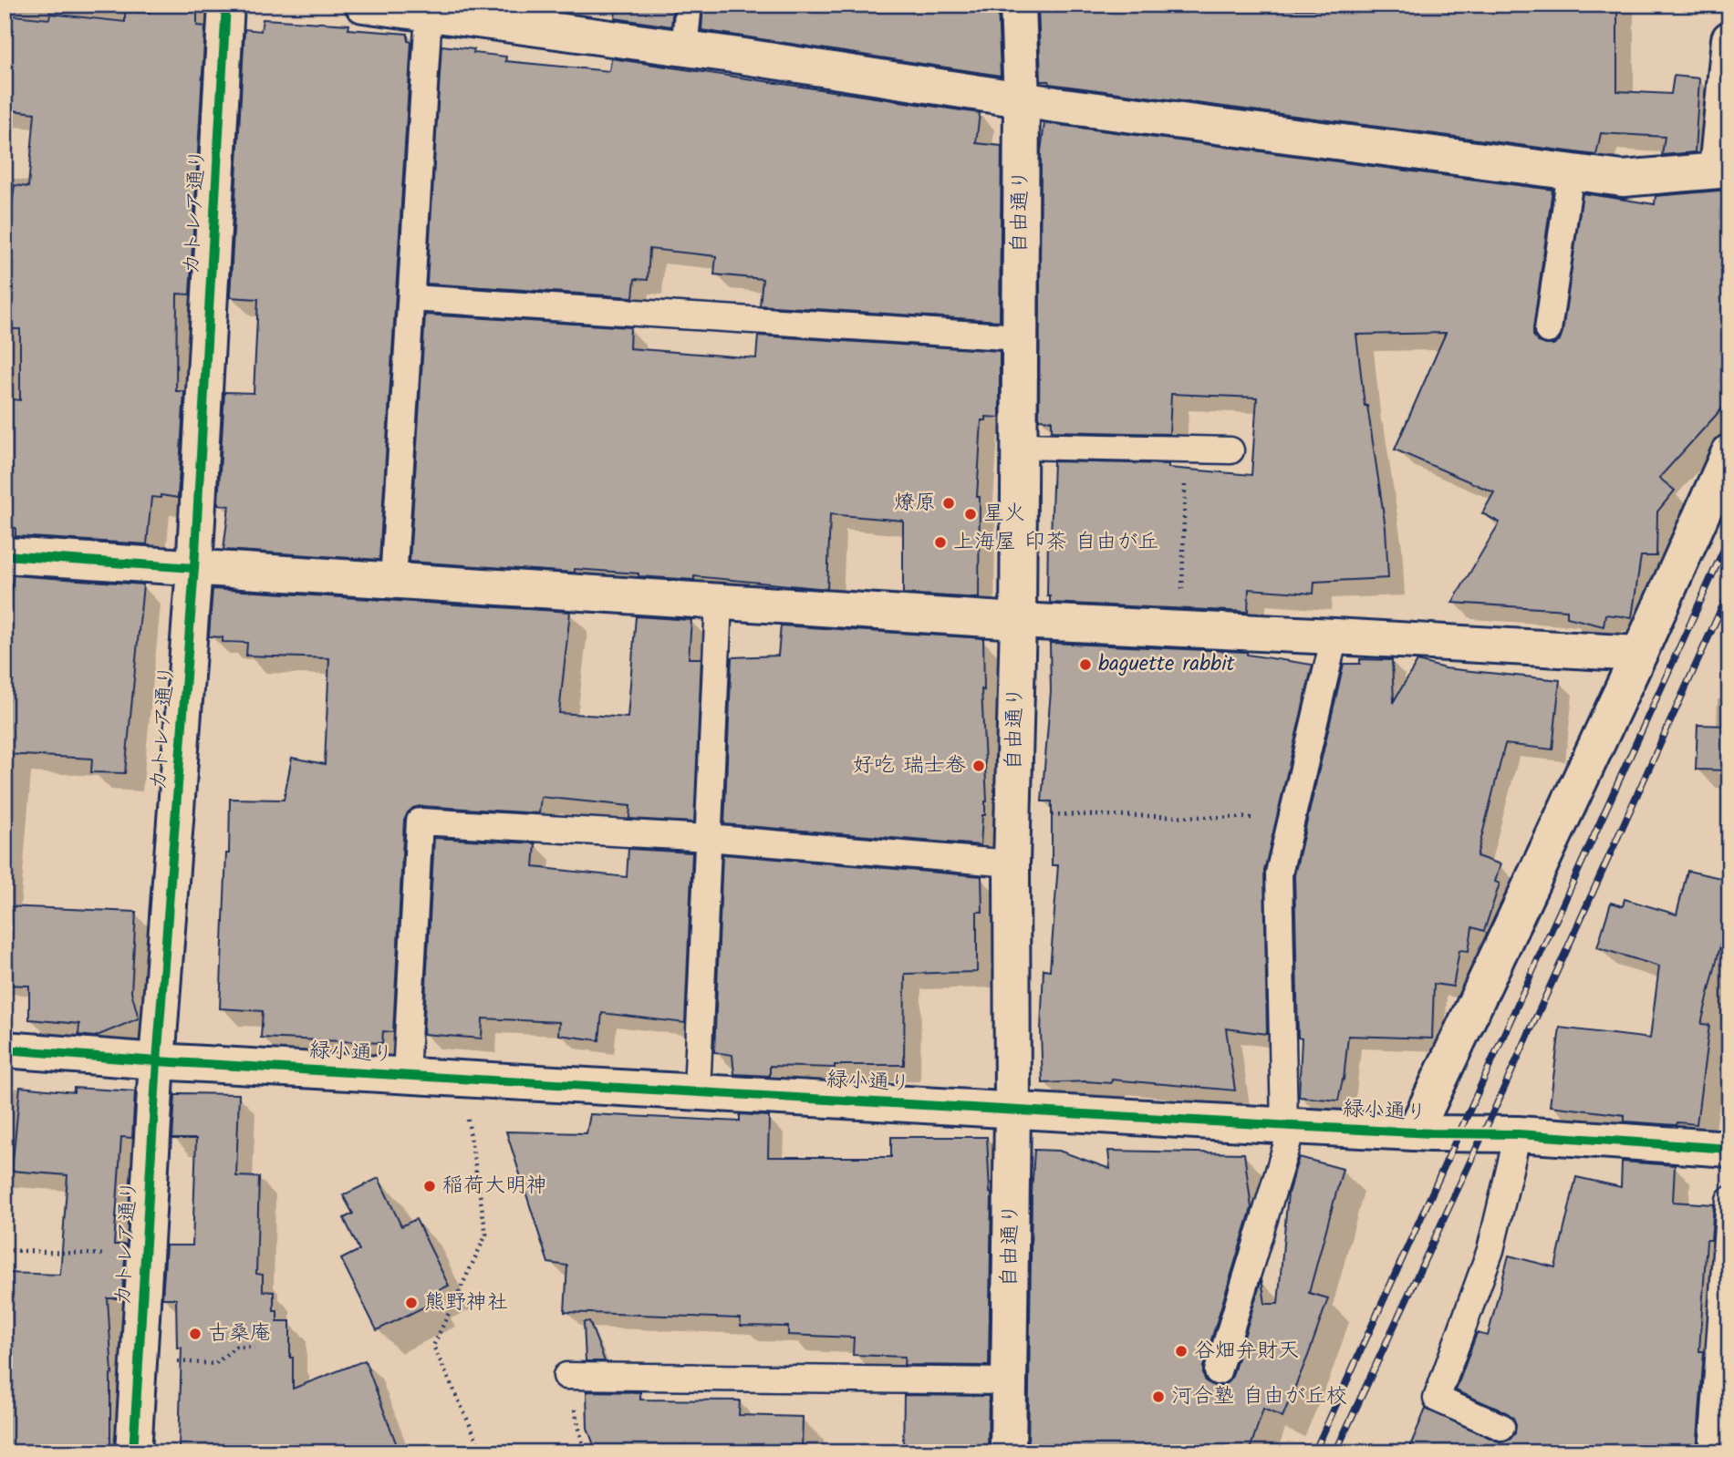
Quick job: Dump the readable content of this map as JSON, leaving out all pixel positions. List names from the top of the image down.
{
  "streets": {
    "street": ["カトレア通り", "自由通り", "緑小通り"]
  },
  "crossings": [
    ["カトレア通り", "緑小通り"],
    ["自由通り", "緑小通り"]
  ],
  "places": [
    "燎原",
    "星火",
    "上海屋 印茶 自由が丘",
    "baguette rabbit",
    "好吃 瑞士卷",
    "稲荷大明神",
    "熊野神社",
    "古桑庵",
    "谷畑弁財天",
    "河合塾 自由が丘校"
  ]
}
